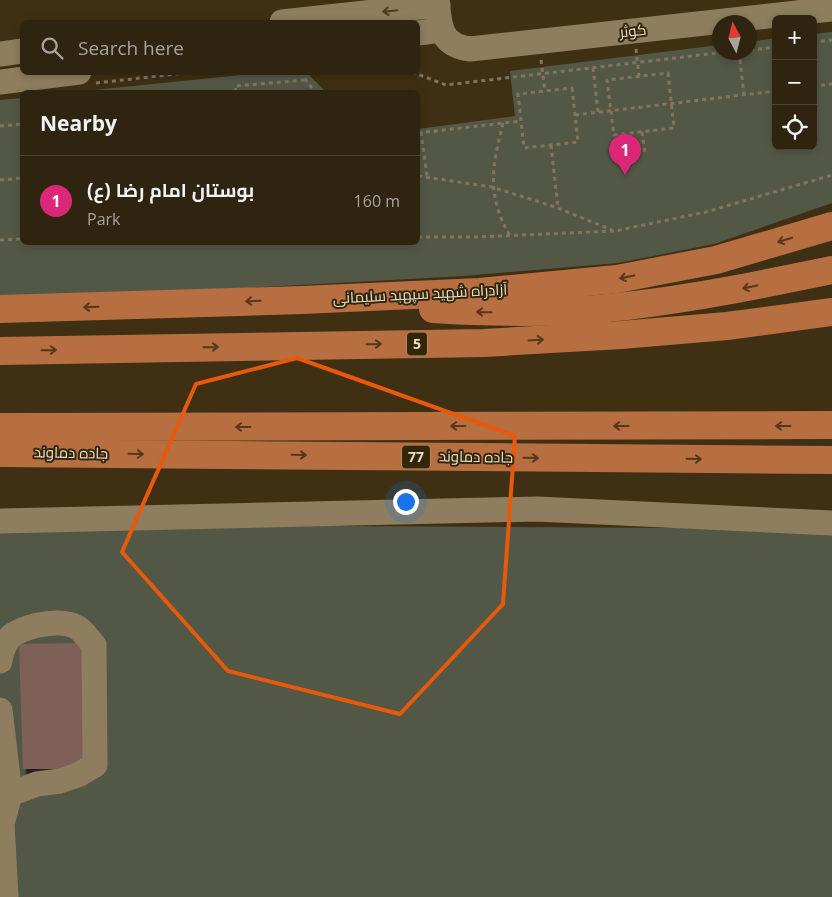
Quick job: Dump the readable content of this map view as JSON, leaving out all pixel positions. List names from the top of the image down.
{
  "streets": {
    "highway": [
      "آزادراه شهید سپهبد سلیمانی",
      "5",
      "جاده دماوند",
      "77"
    ],
    "street": ["کوثر"]
  },
  "north": "top",
  "page": {
    "map_buttons": ["+", "−"],
    "search": "Search here",
    "heading": "Nearby",
    "pins": "1",
    "list": [
      {
        "mark": "1",
        "name": "بوستان امام رضا (ع)",
        "note": "Park",
        "value": "160 m"
      }
    ]
  }
}
